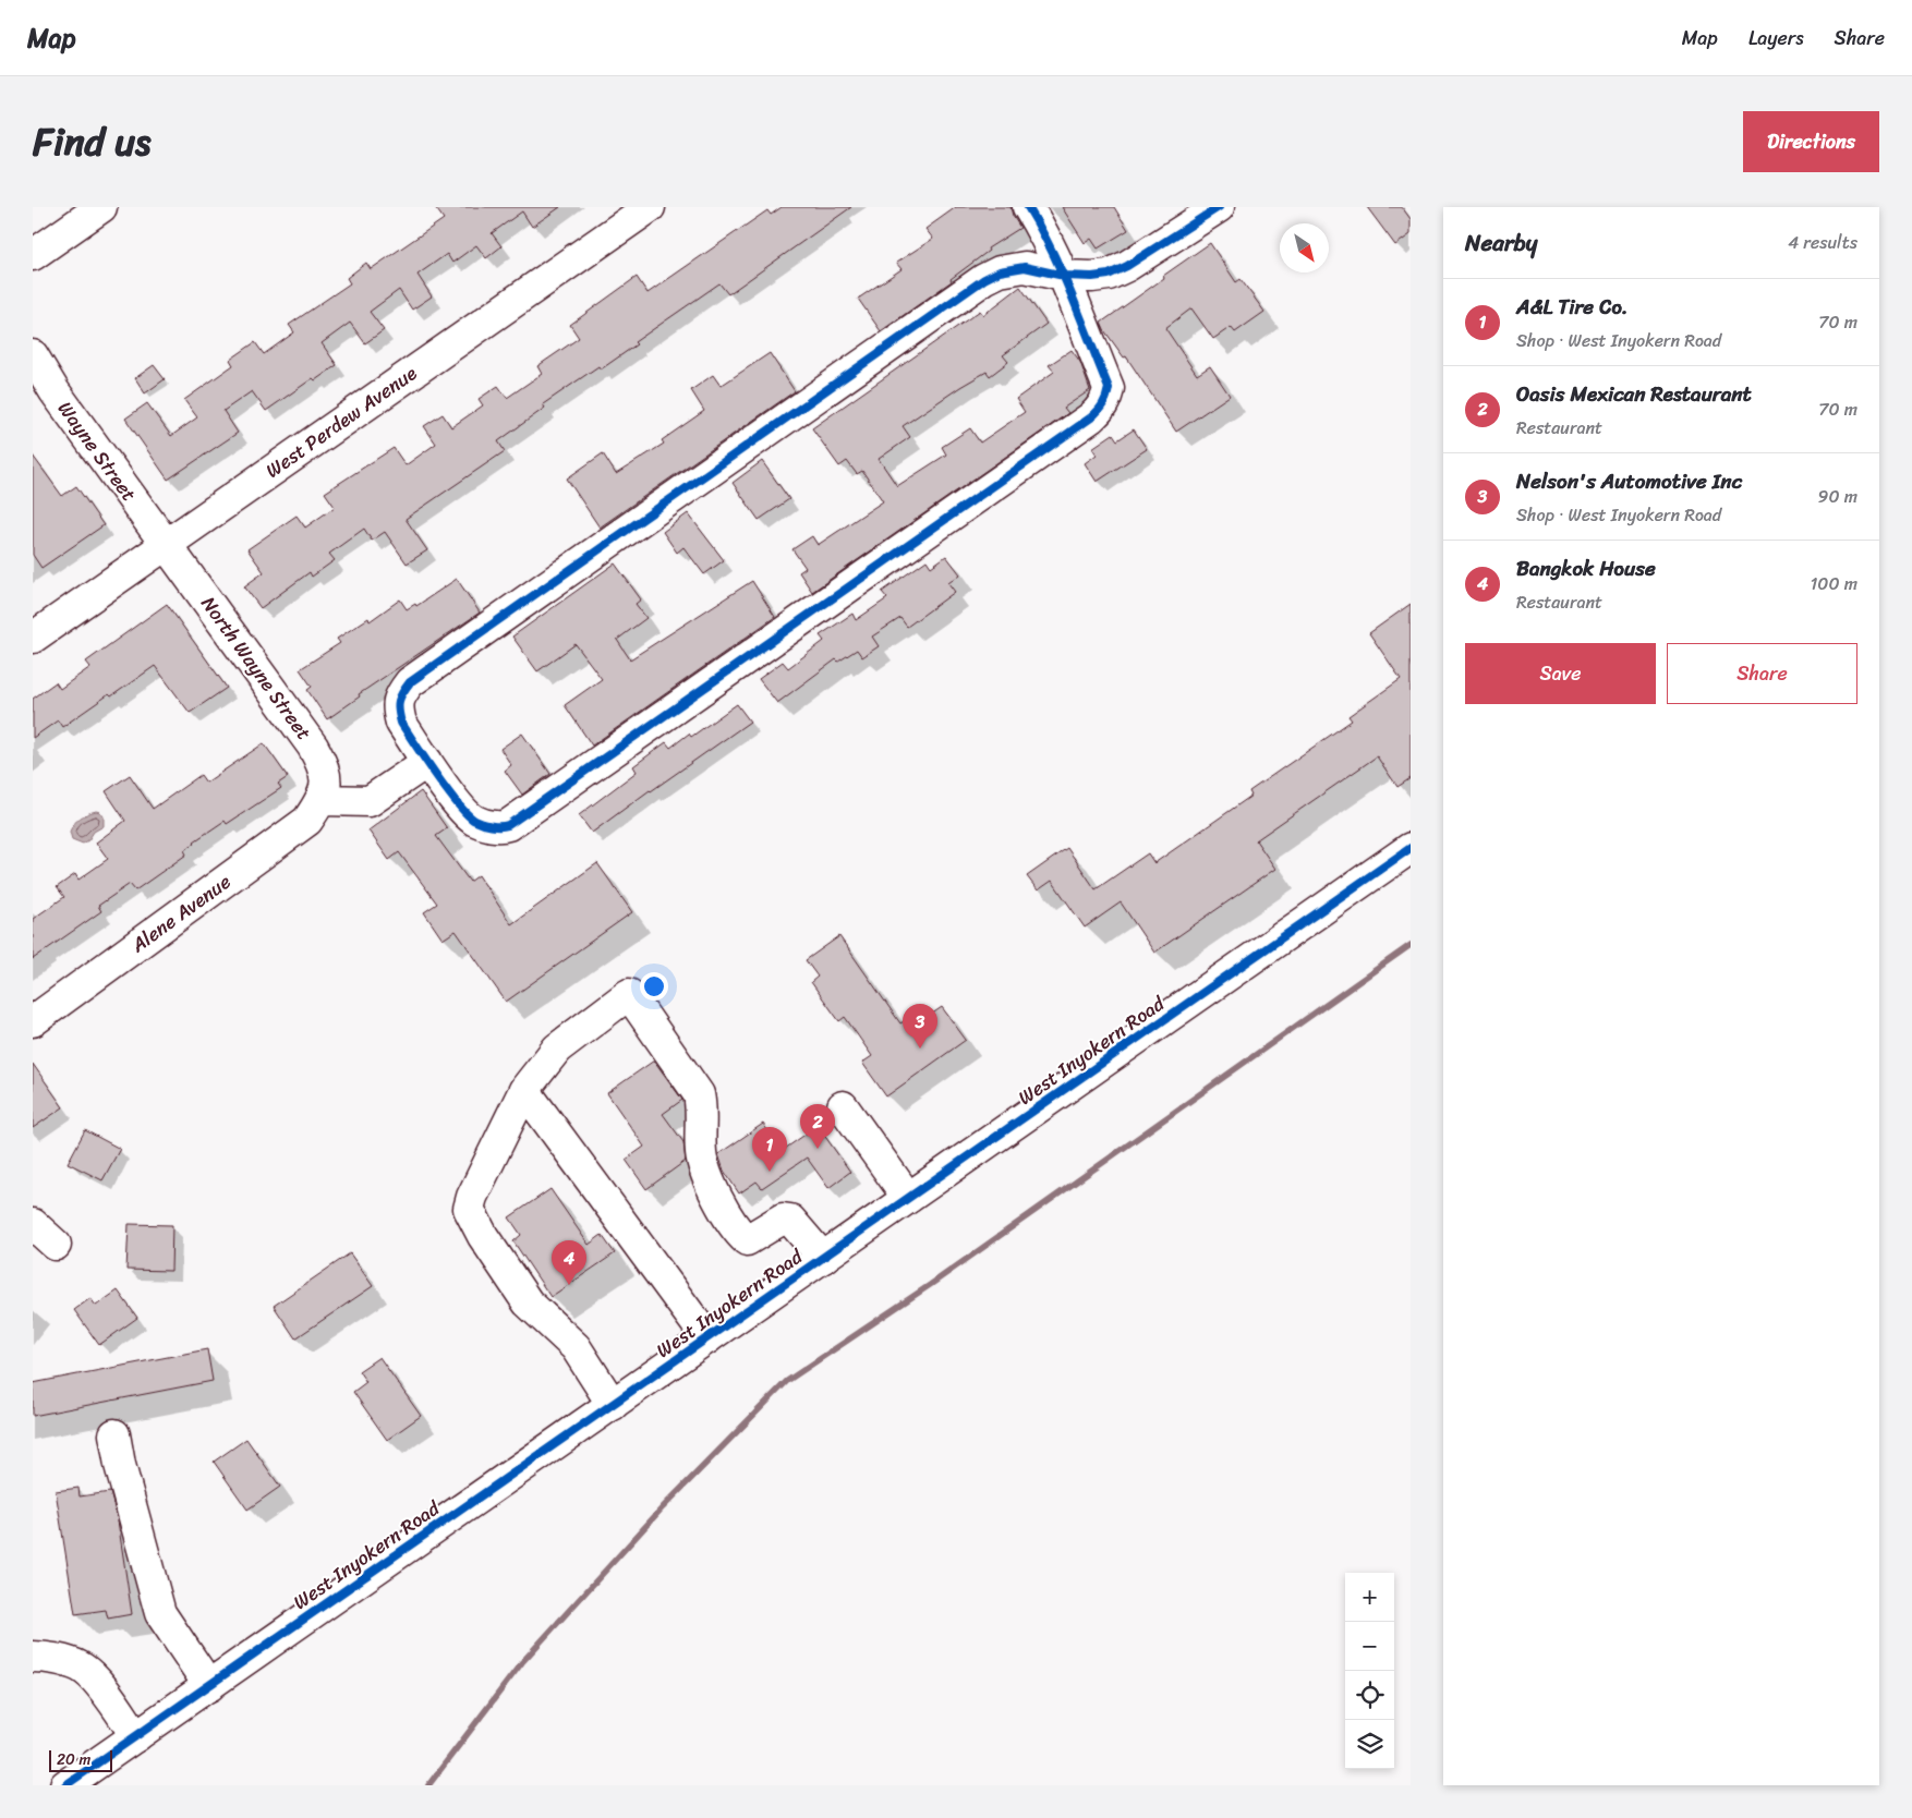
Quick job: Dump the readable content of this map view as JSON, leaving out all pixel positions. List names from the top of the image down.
{
  "streets": {
    "street": [
      "West Perdew Avenue",
      "Wayne Street",
      "North Wayne Street",
      "Alene Avenue",
      "West Inyokern Road"
    ]
  },
  "crossings": [
    ["West Perdew Avenue", "Wayne Street"],
    ["West Perdew Avenue", "North Wayne Street"],
    ["Wayne Street", "North Wayne Street"],
    ["North Wayne Street", "Alene Avenue"]
  ],
  "scale_bar": "20 m",
  "north": "bottom right",
  "page": {
    "header": "Map",
    "nav": ["Map", "Layers", "Share"],
    "title": "Find us",
    "buttons": [
      "Directions",
      ["Save", "Share"]
    ],
    "heading": ["Nearby", "4 results"],
    "list": [
      {
        "mark": "1",
        "name": "A&L Tire Co.",
        "note": "Shop · West Inyokern Road",
        "value": "70 m"
      },
      {
        "mark": "2",
        "name": "Oasis Mexican Restaurant",
        "note": "Restaurant",
        "value": "70 m"
      },
      {
        "mark": "3",
        "name": "Nelson's Automotive Inc",
        "note": "Shop · West Inyokern Road",
        "value": "90 m"
      },
      {
        "mark": "4",
        "name": "Bangkok House",
        "note": "Restaurant",
        "value": "100 m"
      }
    ],
    "pins": [
      "3",
      "2",
      "1",
      "4"
    ],
    "map_buttons": ["+", "−"],
    "scale": "20 m"
  }
}
